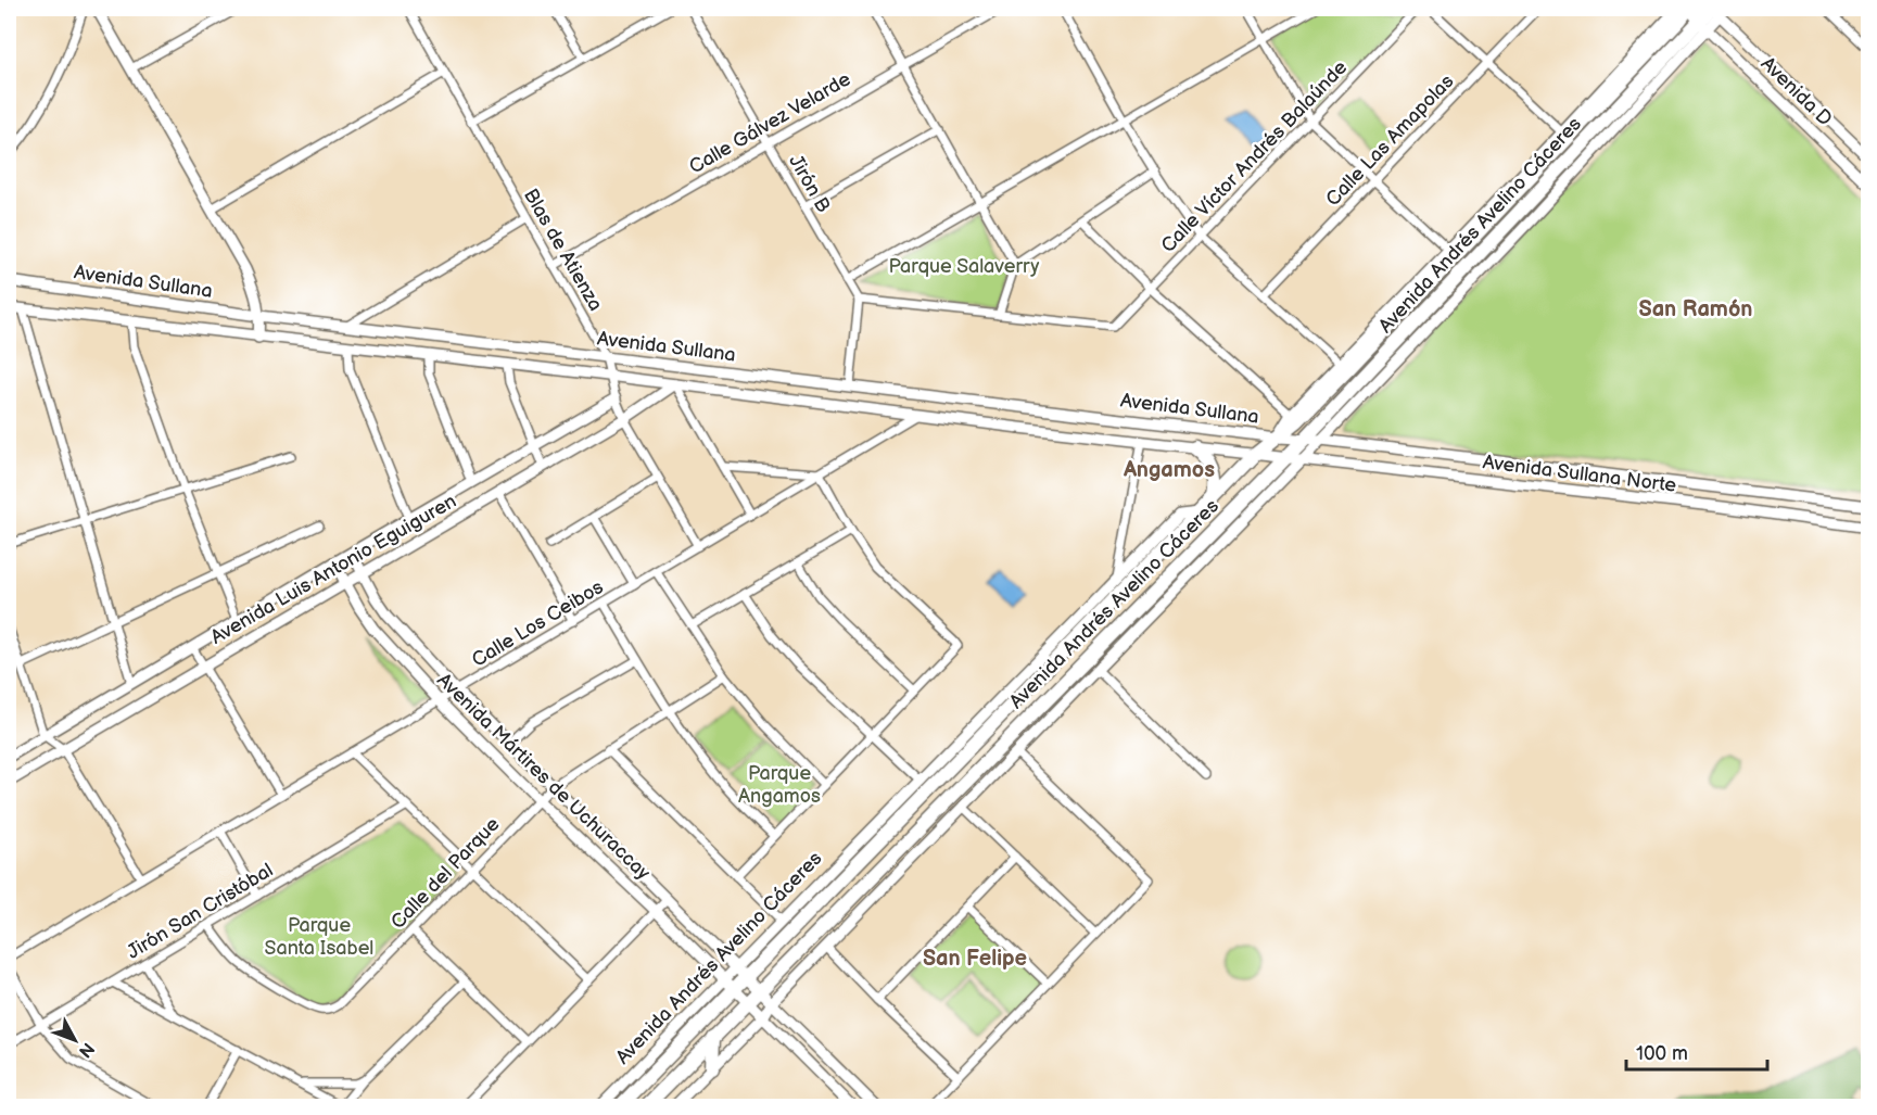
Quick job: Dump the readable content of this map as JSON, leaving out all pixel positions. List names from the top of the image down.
{
  "streets": {
    "highway": ["Avenida Andrés Avelino Cáceres"],
    "main road": [
      "Avenida D",
      "Avenida Sullana",
      "Avenida Sullana Norte",
      "Avenida Luis Antonio Eguiguren",
      "Avenida Mártires de Uchuraccay"
    ],
    "street": [
      "Calle Gálvez Velarde",
      "Calle Las Amapolas",
      "Calle Víctor Andrés Balaúnde",
      "Jirón B",
      "Blas de Atienza",
      "Calle Los Ceibos",
      "Calle del Parque",
      "Jirón San Cristóbal"
    ]
  },
  "crossings": [
    ["Avenida D", "Avenida Andrés Avelino Cáceres"],
    ["Calle Gálvez Velarde", "Jirón B"],
    ["Calle Gálvez Velarde", "Blas de Atienza"],
    ["Avenida Andrés Avelino Cáceres", "Avenida Sullana"],
    ["Avenida Andrés Avelino Cáceres", "Avenida Sullana Norte"],
    ["Avenida Andrés Avelino Cáceres", "Avenida Mártires de Uchuraccay"],
    ["Blas de Atienza", "Avenida Sullana"],
    ["Blas de Atienza", "Avenida Luis Antonio Eguiguren"],
    ["Blas de Atienza", "Calle Los Ceibos"],
    ["Avenida Sullana", "Avenida Sullana Norte"],
    ["Avenida Sullana", "Avenida Luis Antonio Eguiguren"],
    ["Avenida Sullana", "Calle Los Ceibos"],
    ["Avenida Luis Antonio Eguiguren", "Avenida Mártires de Uchuraccay"],
    ["Calle Los Ceibos", "Avenida Mártires de Uchuraccay"],
    ["Avenida Mártires de Uchuraccay", "Calle del Parque"],
    ["Calle del Parque", "Jirón San Cristóbal"]
  ],
  "districts": ["San Ramón", "Angamos", "San Felipe"],
  "parks": ["Parque Salaverry", "Parque Angamos", "Parque Santa Isabel"],
  "scale_bar": "100 m",
  "north": "bottom right"
}
